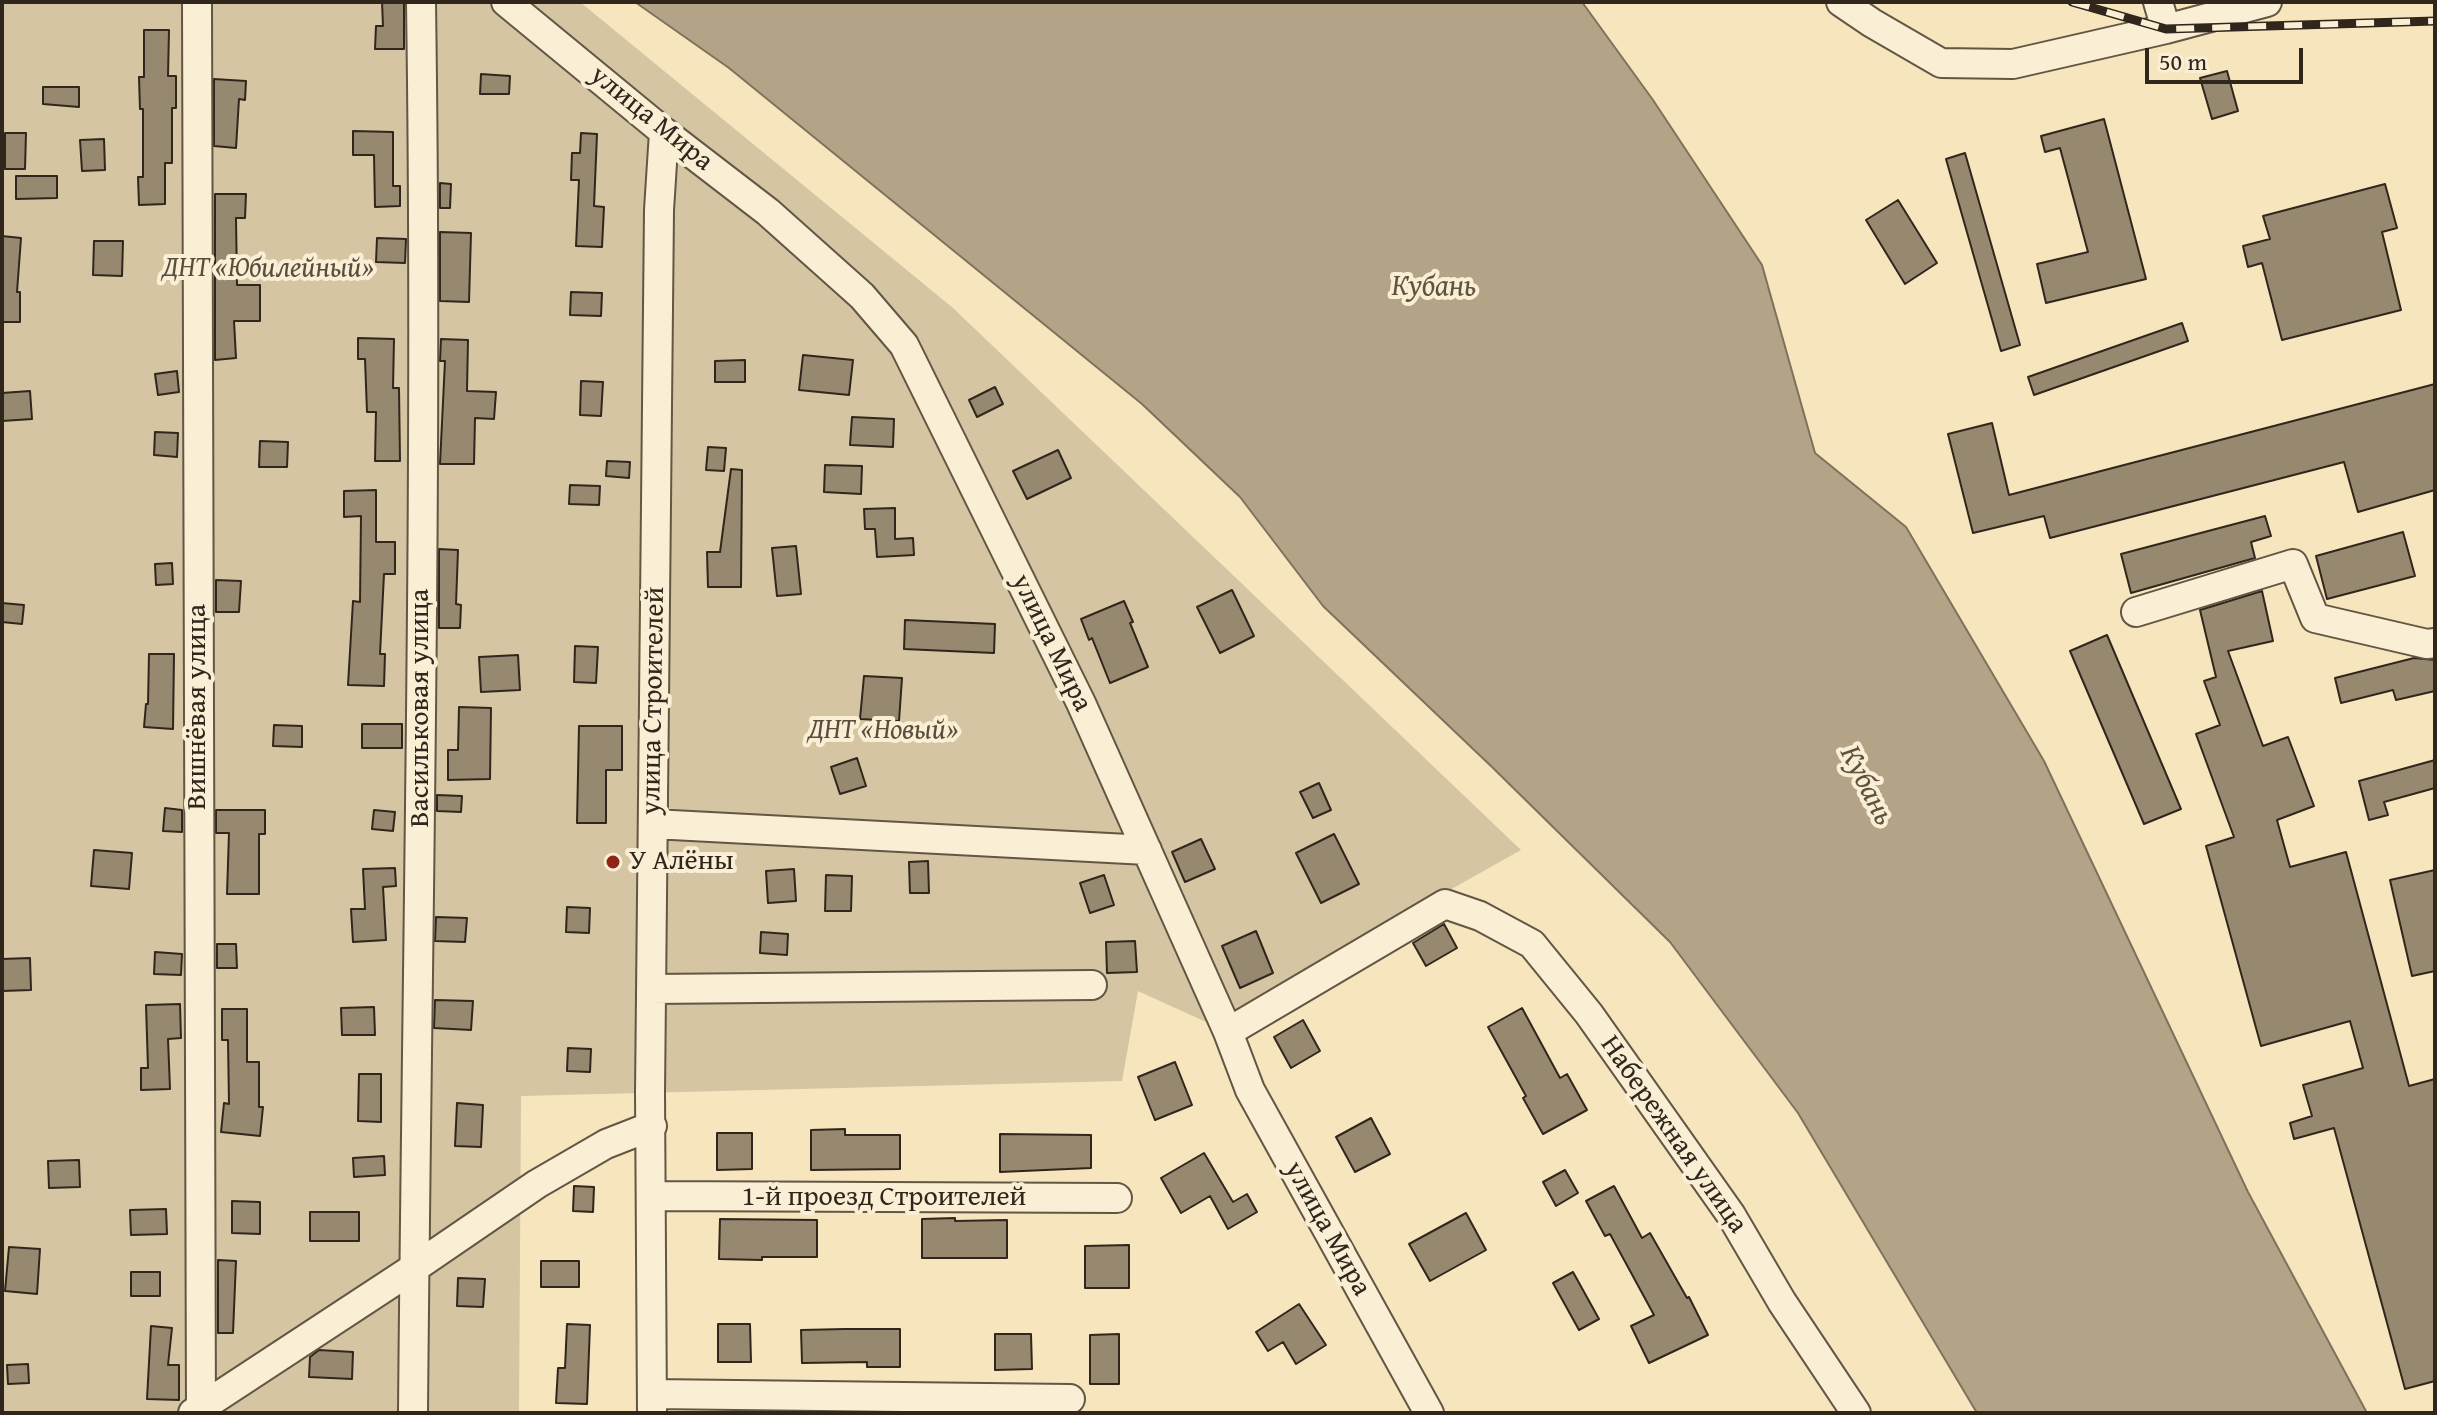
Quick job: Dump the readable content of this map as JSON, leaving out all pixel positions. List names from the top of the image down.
{
  "streets": {
    "street": [
      "улица Мира",
      "улица Строителей",
      "Вишнёвая улица",
      "Васильковая улица",
      "Набережная улица",
      "1-й проезд Строителей"
    ]
  },
  "crossings": [
    ["улица Мира", "улица Строителей"],
    ["улица Мира", "Набережная улица"],
    ["улица Строителей", "1-й проезд Строителей"]
  ],
  "water": ["Кубань"],
  "parks": ["ДНТ «Юбилейный»", "ДНТ «Новый»"],
  "places": ["У Алёны"],
  "scale_bar": "50 m"
}
